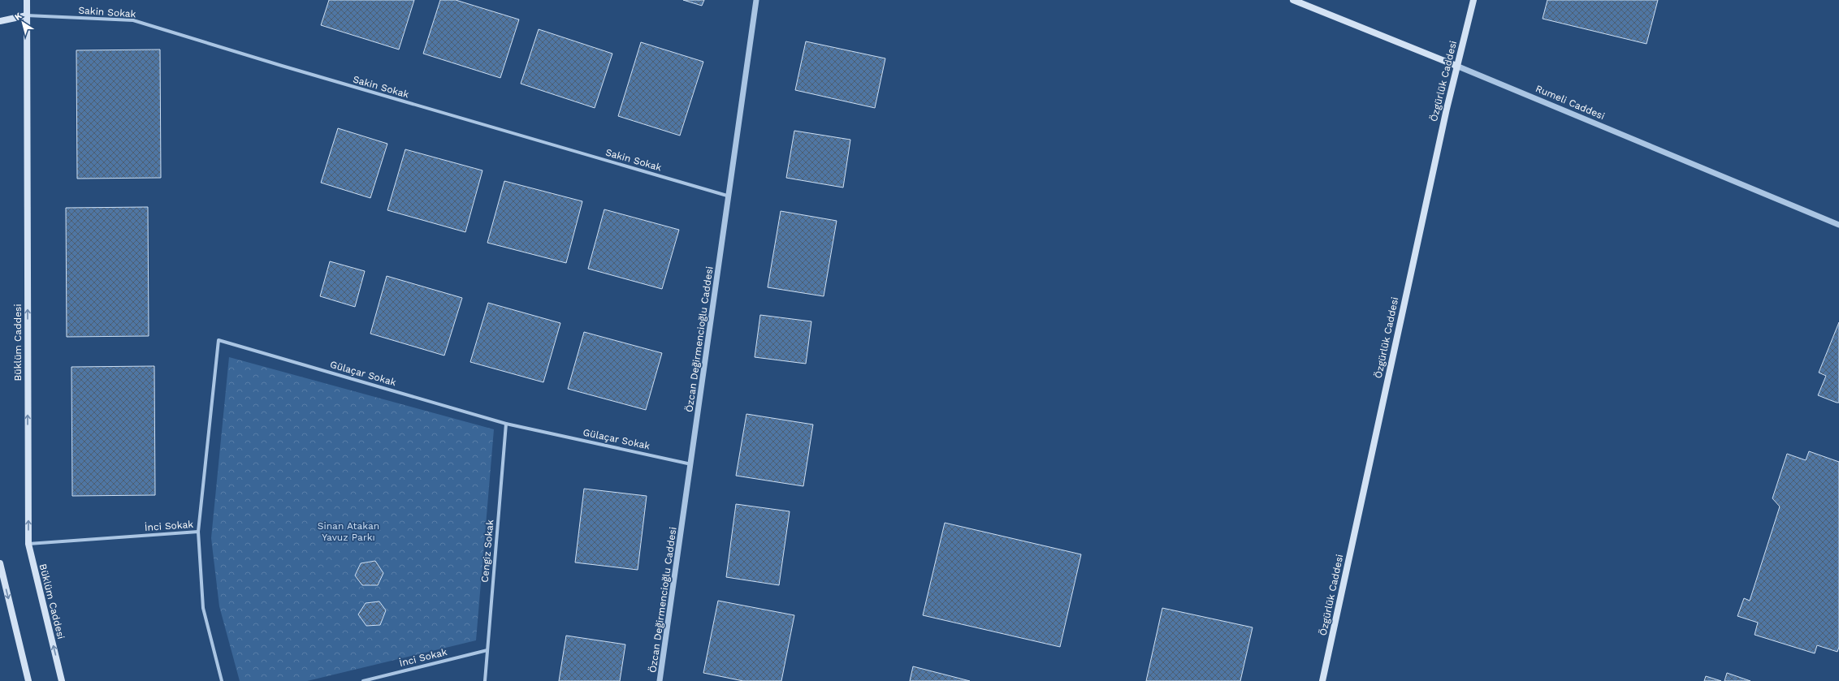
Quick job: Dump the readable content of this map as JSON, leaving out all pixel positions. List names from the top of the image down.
{
  "streets": {
    "main road": ["Özgürlük Caddesi", "Rumeli Caddesi", "Büklüm Caddesi"],
    "street": [
      "Sakin Sokak",
      "Özcan Değirmencioğlu Caddesi",
      "Gülaçar Sokak",
      "İnci Sokak",
      "Cengiz Sokak"
    ]
  },
  "crossings": [
    ["Sakin Sokak", "Özcan Değirmencioğlu Caddesi"],
    ["Sakin Sokak", "Büklüm Caddesi"],
    ["Özgürlük Caddesi", "Rumeli Caddesi"],
    ["Özcan Değirmencioğlu Caddesi", "Gülaçar Sokak"],
    ["Büklüm Caddesi", "İnci Sokak"],
    ["Gülaçar Sokak", "İnci Sokak"],
    ["Gülaçar Sokak", "Cengiz Sokak"],
    ["İnci Sokak", "Cengiz Sokak"]
  ],
  "one_way": ["Büklüm Caddesi"],
  "parks": ["Sinan Atakan Yavuz Parkı"],
  "north": "top left"
}
